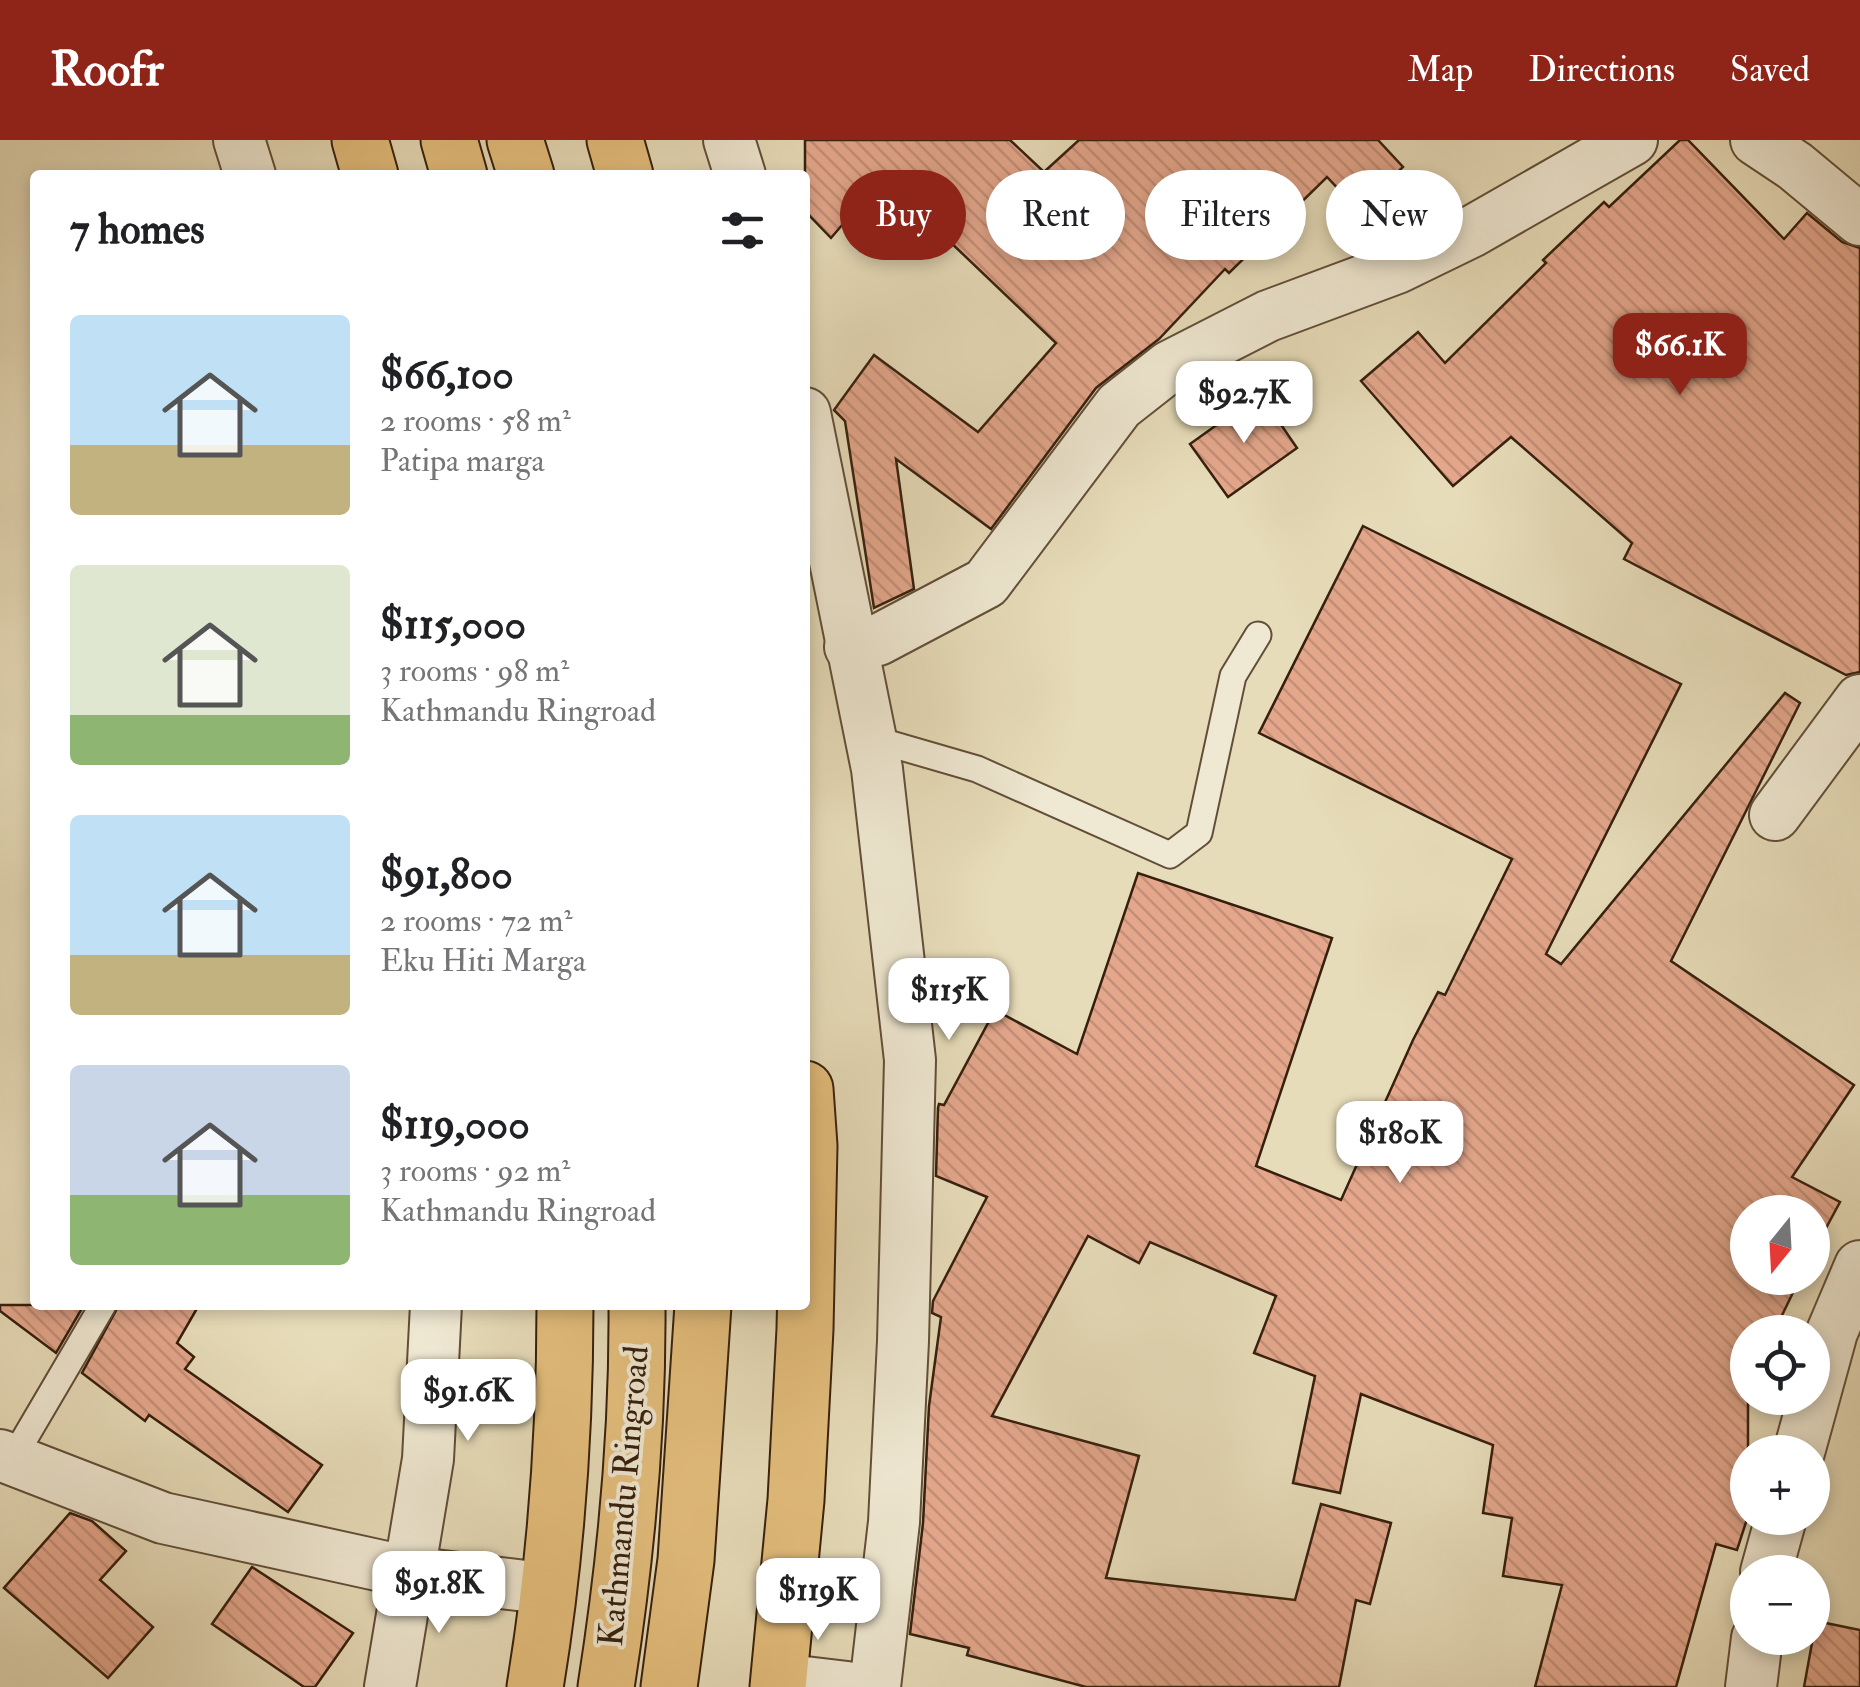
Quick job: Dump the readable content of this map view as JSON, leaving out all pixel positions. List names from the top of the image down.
{
  "streets": {
    "main road": ["Kathmandu Ringroad"]
  },
  "north": "bottom",
  "page": {
    "header": "Roofr",
    "nav": ["Map", "Directions", "Saved"],
    "chip": [
      "Buy",
      "Rent",
      "Filters",
      "New"
    ],
    "heading": "7 homes",
    "list": [
      {
        "name": "$66,100",
        "note": "2 rooms · 58 m² · Patipa marga"
      },
      {
        "name": "$115,000",
        "note": "3 rooms · 98 m² · Kathmandu Ringroad"
      },
      {
        "name": "$91,800",
        "note": "2 rooms · 72 m² · Eku Hiti Marga"
      },
      {
        "name": "$119,000",
        "note": "3 rooms · 92 m² · Kathmandu Ringroad"
      }
    ],
    "price": [
      "$66.1K",
      "$92.7K",
      "$115K",
      "$180K",
      "$91.6K",
      "$91.8K",
      "$119K"
    ],
    "map_buttons": ["+", "−"]
  }
}
